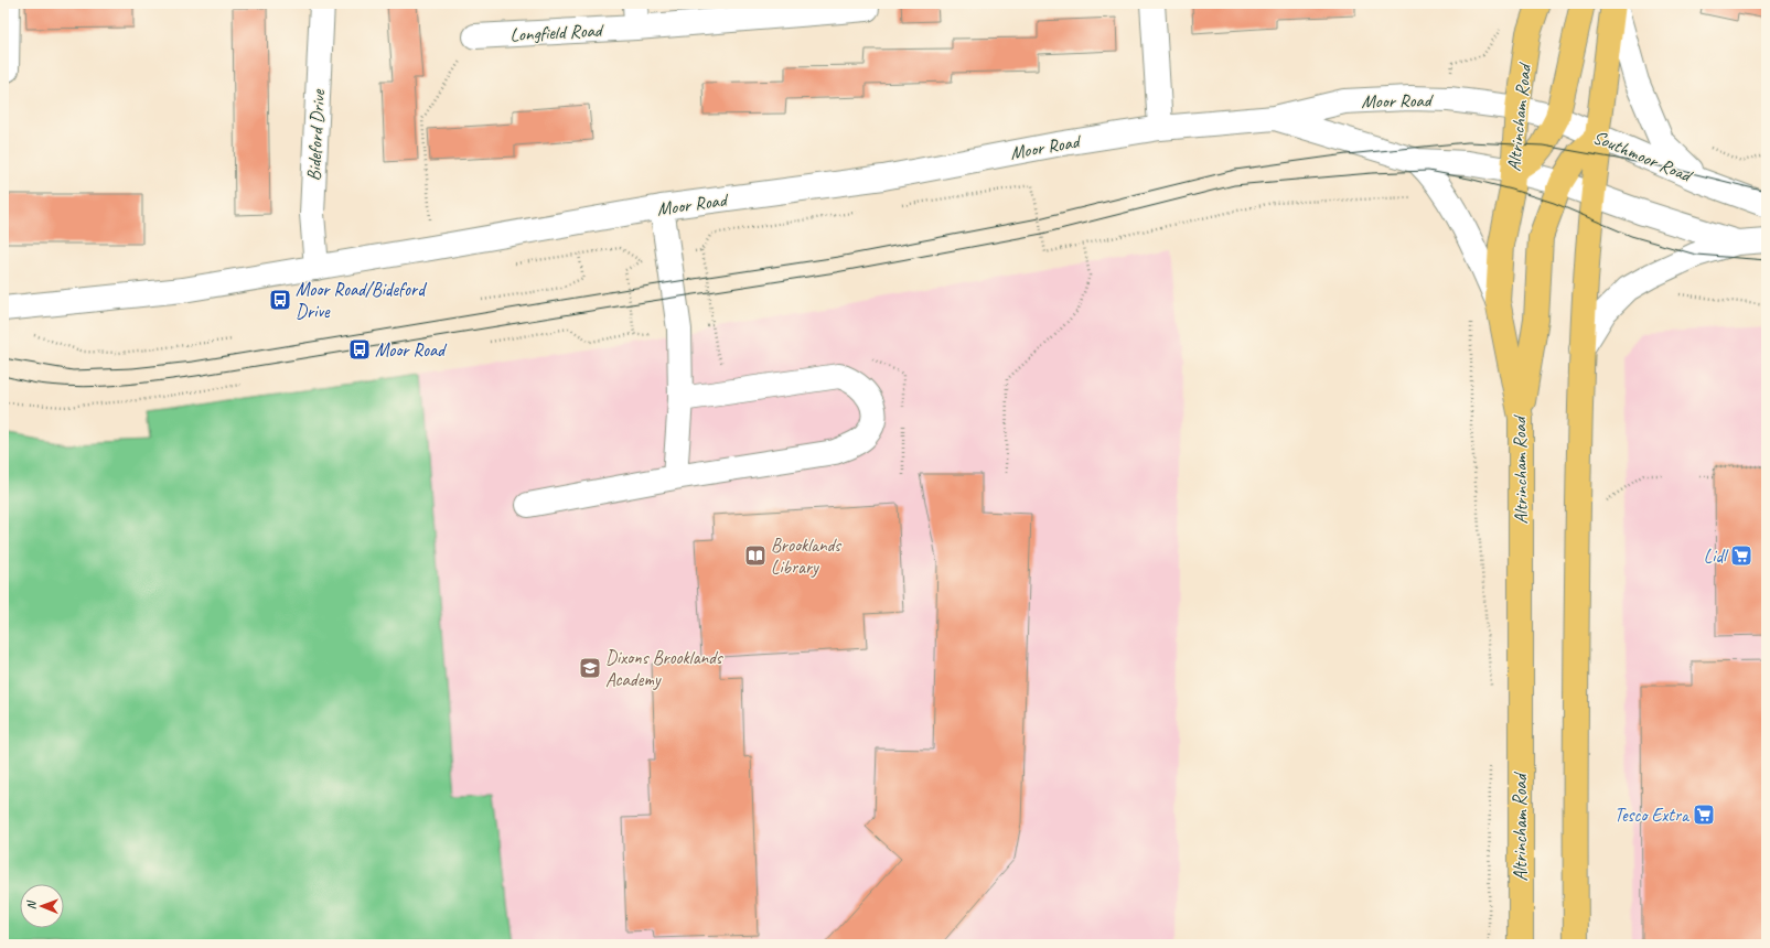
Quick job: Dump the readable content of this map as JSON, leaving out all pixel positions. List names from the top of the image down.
{
  "streets": {
    "highway": ["Altrincham Road"],
    "street": [
      "Longfield Road",
      "Moor Road",
      "Bideford Drive",
      "Southmoor Road"
    ]
  },
  "crossings": [
    ["Moor Road", "Altrincham Road"],
    ["Moor Road", "Bideford Drive"],
    ["Moor Road", "Southmoor Road"],
    ["Altrincham Road", "Southmoor Road"]
  ],
  "places": {
    "bus stop": ["Moor Road/Bideford Drive", "Moor Road"],
    "library": ["Brooklands Library"],
    "supermarket": ["Lidl", "Tesco Extra"],
    "school or university": ["Dixons Brooklands Academy"]
  },
  "north": "left"
}
